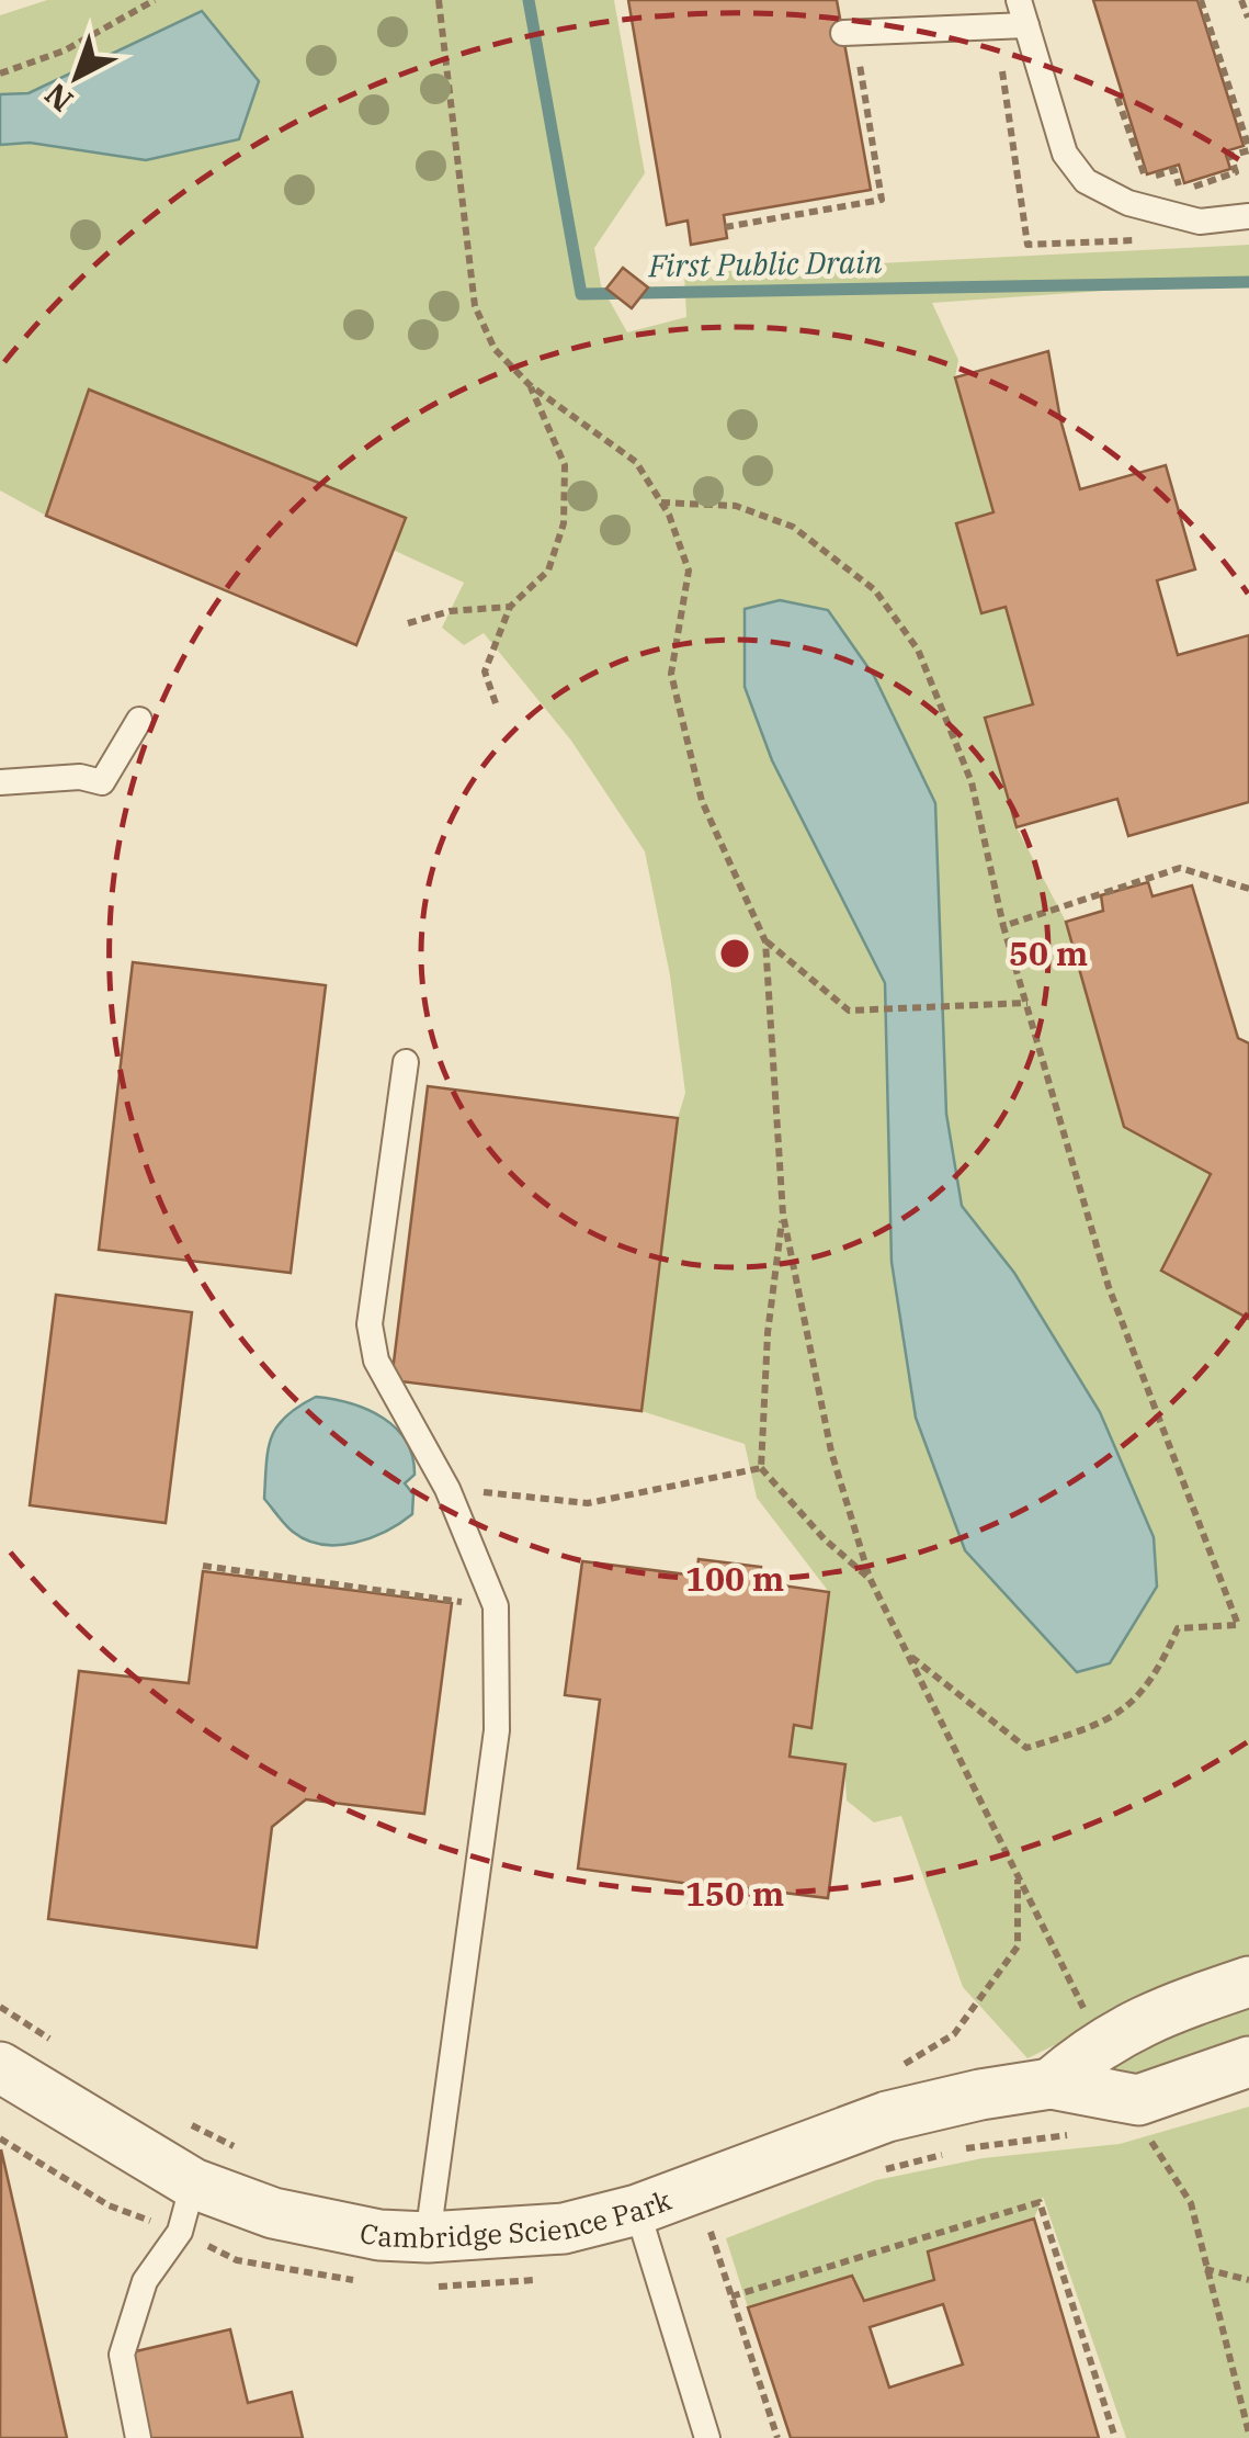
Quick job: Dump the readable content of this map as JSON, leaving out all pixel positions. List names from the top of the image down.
{
  "streets": {
    "street": ["Cambridge Science Park"]
  },
  "water": ["First Public Drain"],
  "north": "bottom left",
  "rings": ["50 m", "100 m", "150 m"]
}
